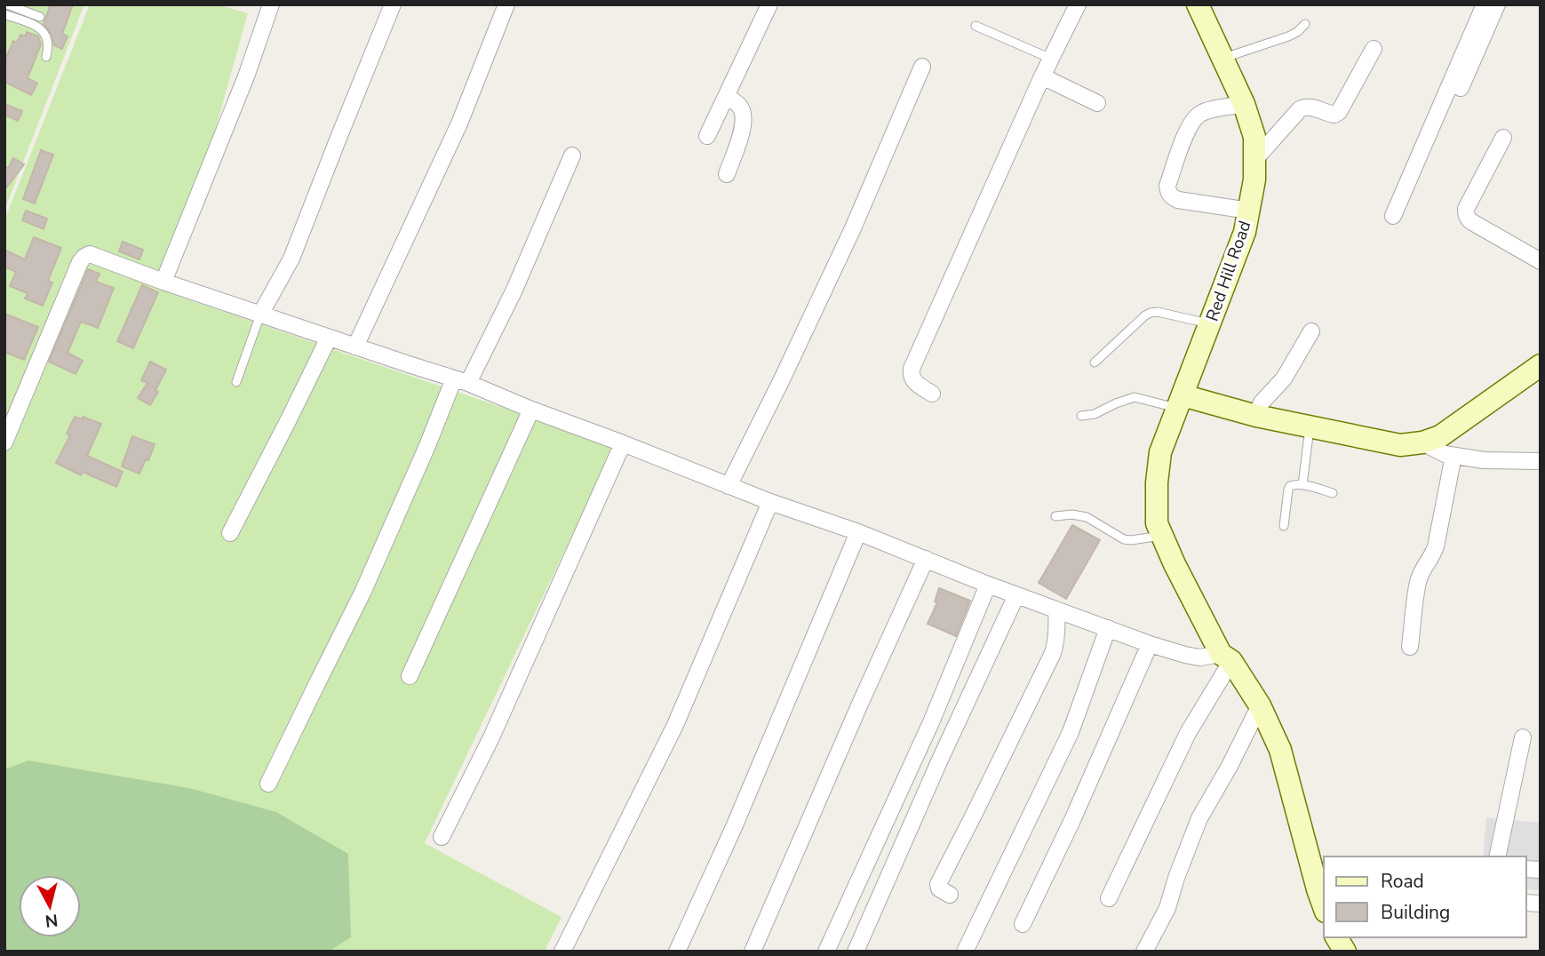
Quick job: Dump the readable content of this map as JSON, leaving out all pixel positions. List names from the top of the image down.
{
  "streets": {
    "street": ["Red Hill Road"]
  },
  "legend": ["Road", "Building"],
  "north": "bottom"
}
